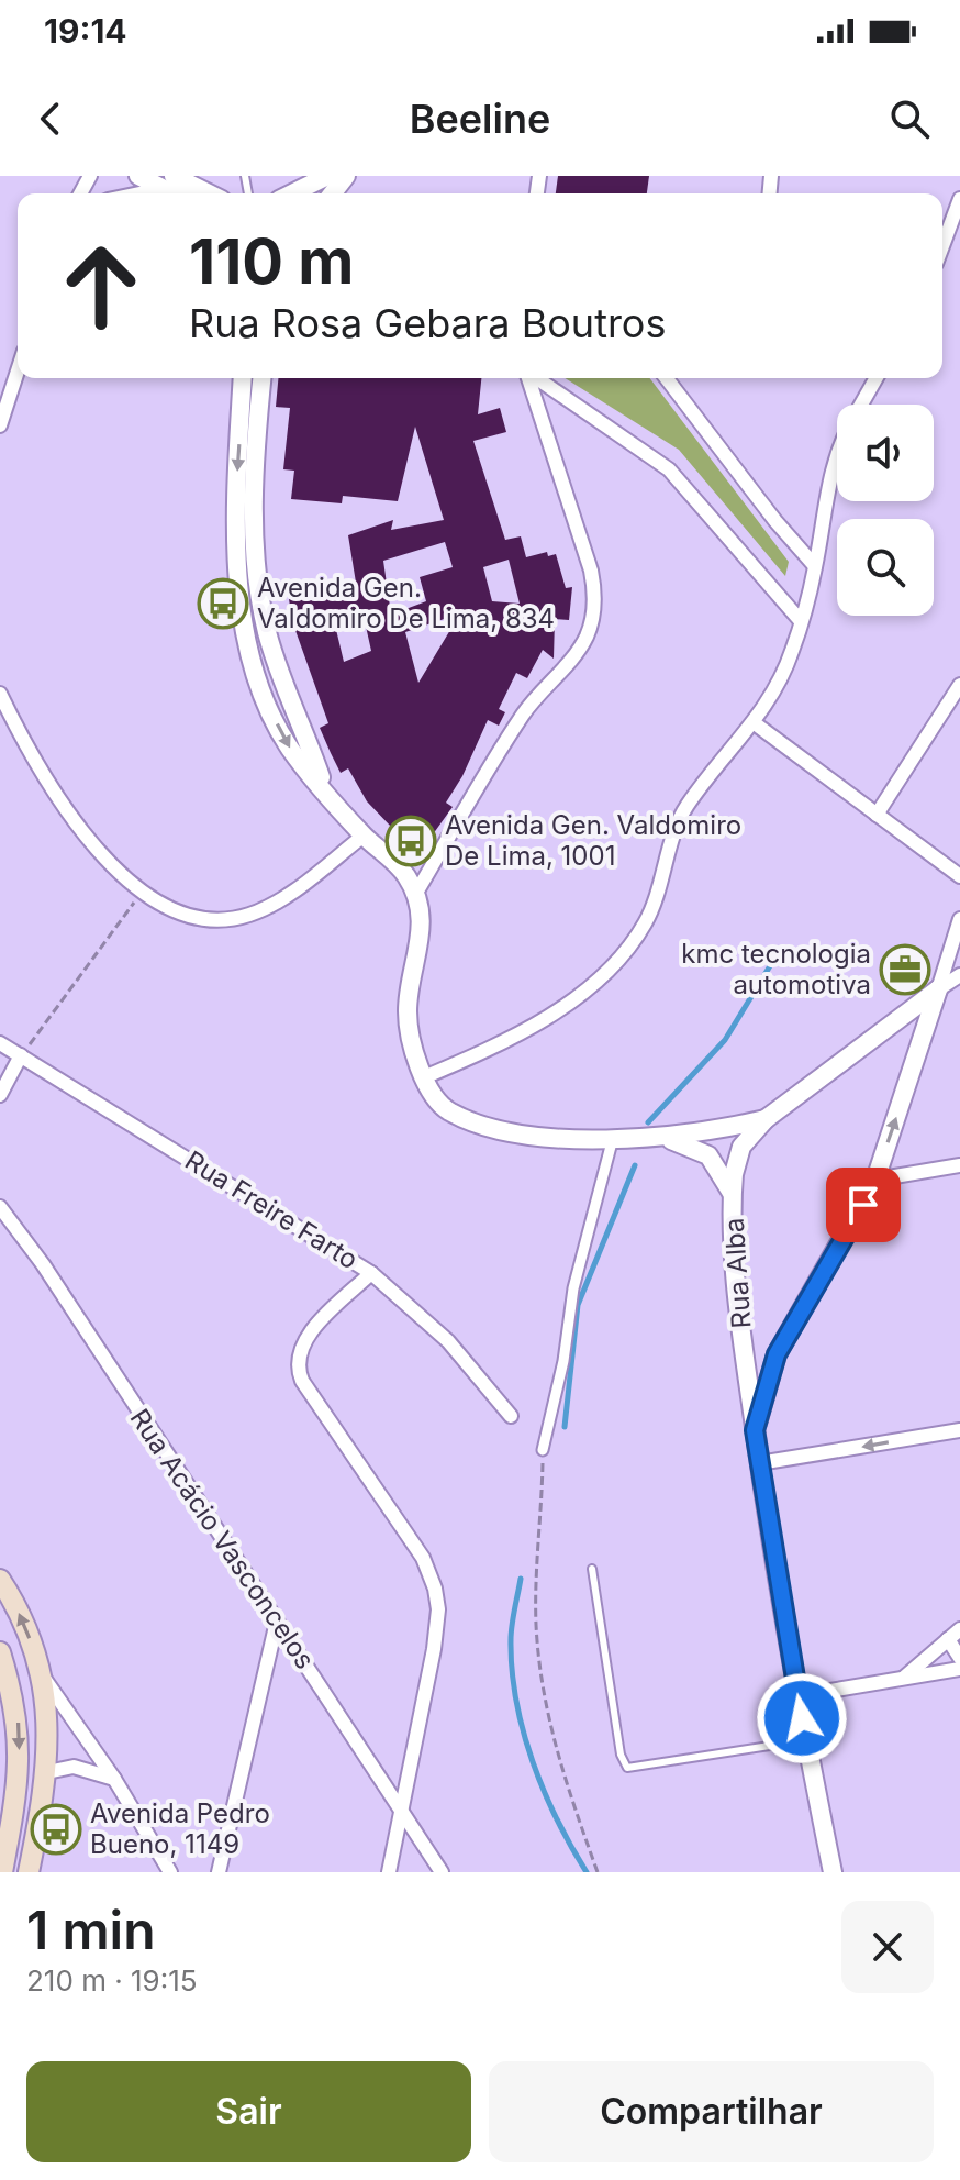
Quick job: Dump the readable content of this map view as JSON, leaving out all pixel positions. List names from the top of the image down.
{
  "streets": {
    "street": ["Rua Freire Farto", "Rua Alba", "Rua Acácio Vasconcelos"]
  },
  "places": {
    "bus stop": ["Avenida Gen. Valdomiro De Lima, 834", "Avenida Gen. Valdomiro De Lima, 1001", "Avenida Pedro Bueno, 1149"],
    "office": ["kmc tecnologia automotiva"]
  },
  "page": {
    "status": "19:14",
    "header": "Beeline",
    "turn": ["110 m", "Rua Rosa Gebara Boutros"],
    "heading": ["1 min", "210 m · 19:15"],
    "buttons": ["Sair", "Compartilhar"]
  }
}
